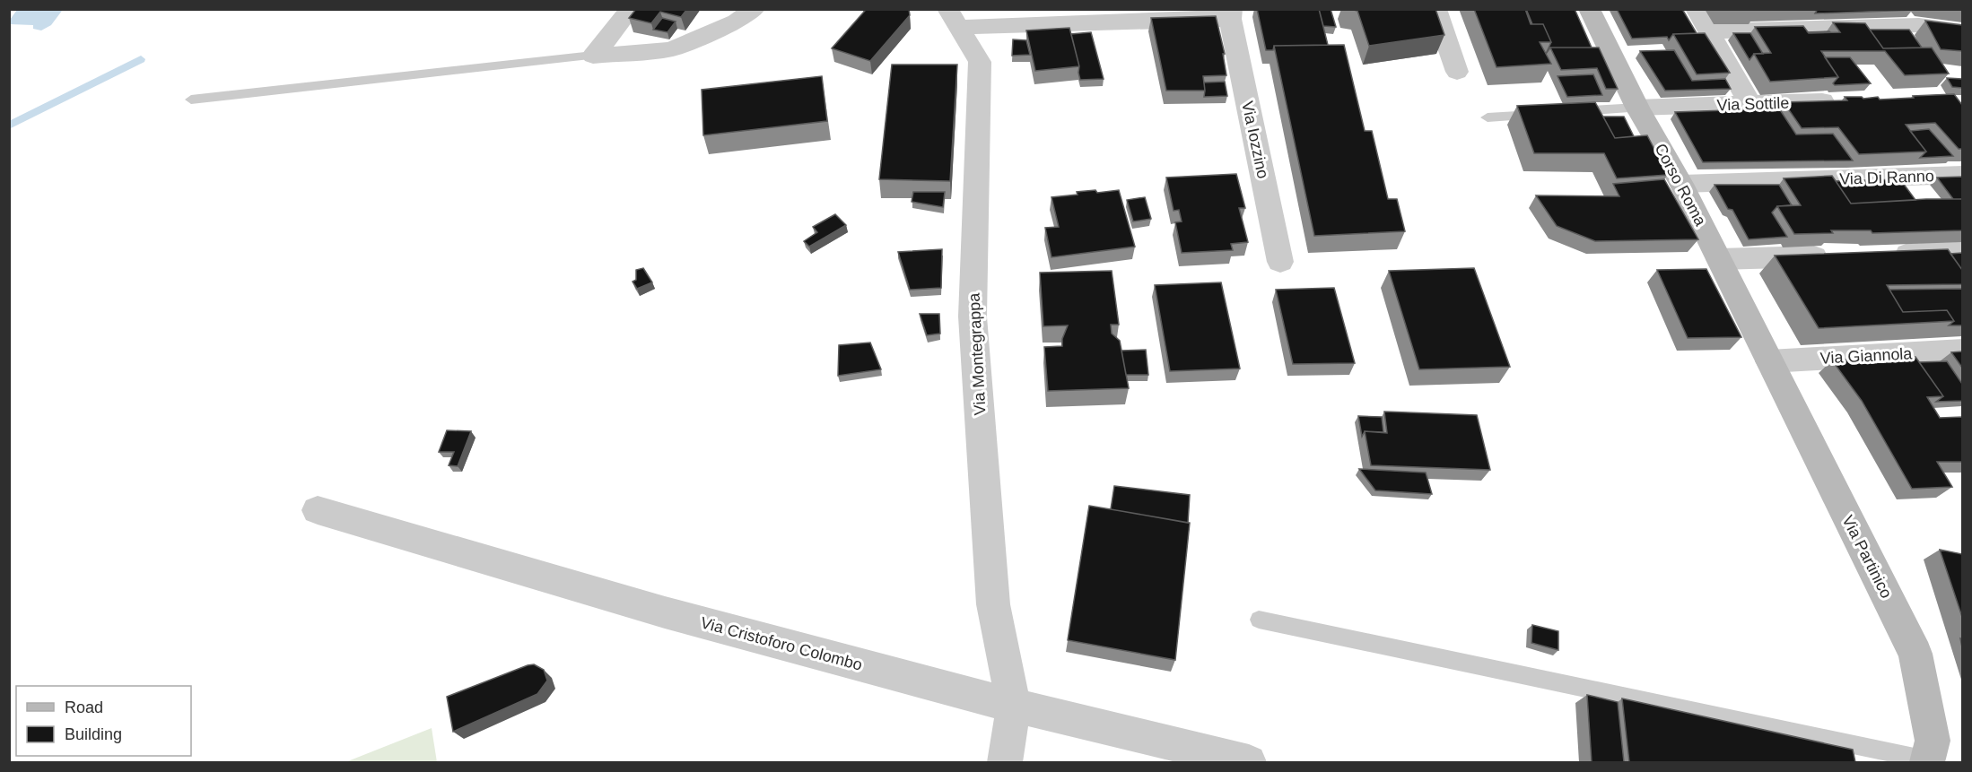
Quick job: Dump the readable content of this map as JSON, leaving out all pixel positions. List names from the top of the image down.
{
  "streets": {
    "street": [
      "Via Sottile",
      "Via Iozzino",
      "Via Di Ranno",
      "Corso Roma",
      "Via Montegrappa",
      "Via Giannola",
      "Via Partinico",
      "Via Cristoforo Colombo"
    ]
  },
  "crossings": [
    ["Via Sottile", "Corso Roma"],
    ["Via Di Ranno", "Corso Roma"],
    ["Corso Roma", "Via Giannola"],
    ["Corso Roma", "Via Partinico"],
    ["Via Montegrappa", "Via Cristoforo Colombo"],
    ["Via Giannola", "Via Partinico"]
  ],
  "legend": ["Road", "Building"]
}
